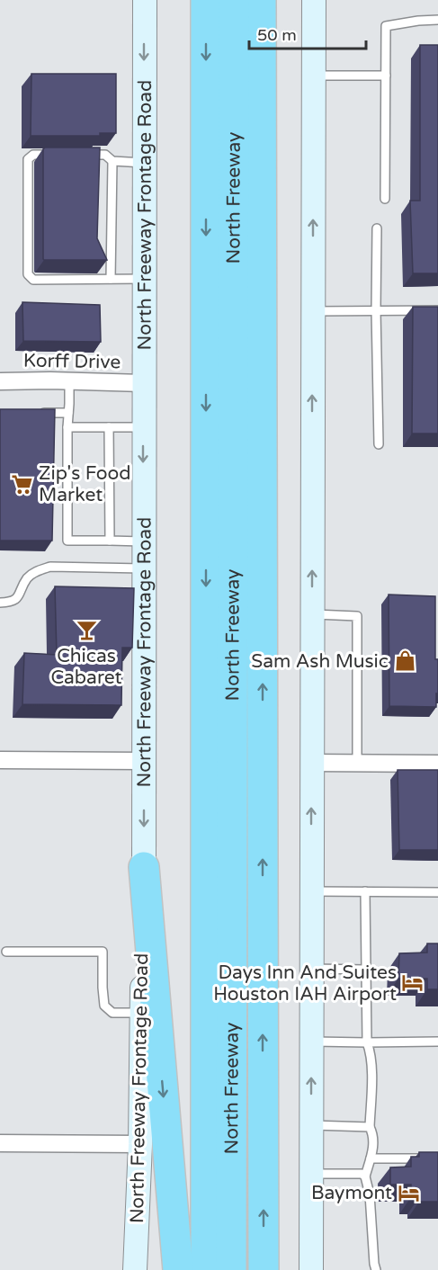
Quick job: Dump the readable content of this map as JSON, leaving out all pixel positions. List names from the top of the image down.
{
  "streets": {
    "highway": ["North Freeway"],
    "main road": ["North Freeway Frontage Road"],
    "street": ["Korff Drive"]
  },
  "crossings": [
    ["North Freeway Frontage Road", "Korff Drive"]
  ],
  "places": {
    "supermarket": ["Zip's Food Market"],
    "bar": ["Chicas Cabaret"],
    "shop": ["Sam Ash Music"],
    "hotel": ["Days Inn And Suites Houston IAH Airport", "Baymont"]
  },
  "scale_bar": "50 m"
}
